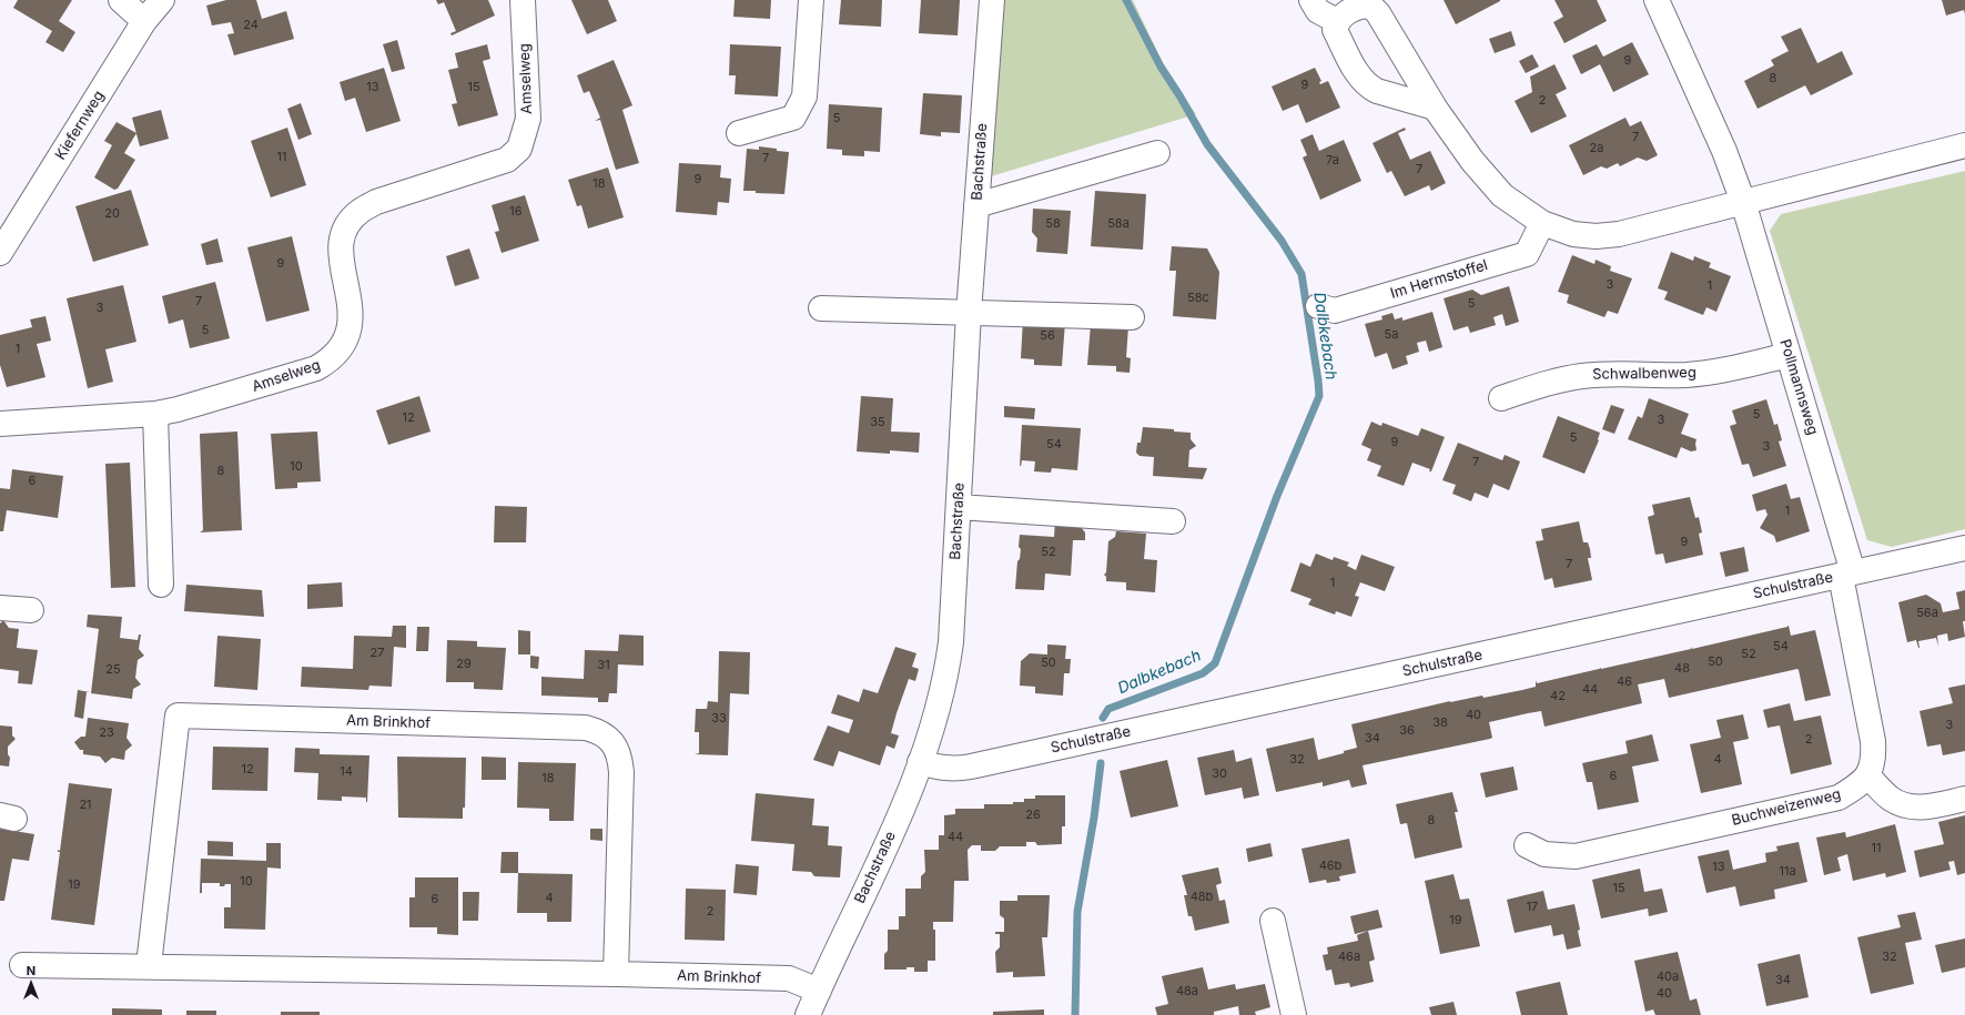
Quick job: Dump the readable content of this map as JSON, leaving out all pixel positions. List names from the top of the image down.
{
  "streets": {
    "street": [
      "Amselweg",
      "Kiefernweg",
      "Bachstraße",
      "Im Hermstoffel",
      "Schwalbenweg",
      "Pollmannsweg",
      "Schulstraße",
      "Am Brinkhof",
      "Buchweizenweg"
    ]
  },
  "crossings": [
    ["Bachstraße", "Schulstraße"],
    ["Bachstraße", "Am Brinkhof"],
    ["Schwalbenweg", "Pollmannsweg"],
    ["Pollmannsweg", "Schulstraße"]
  ],
  "water": ["Dalbkebach"],
  "house_numbers": [
    "24",
    "9",
    "8",
    "9",
    "13",
    "15",
    "2",
    "5",
    "7",
    "2a",
    "11",
    "7",
    "7a",
    "7",
    "9",
    "18",
    "16",
    "20",
    "58",
    "58a",
    "9",
    "3",
    "1",
    "58c",
    "7",
    "5",
    "3",
    "5",
    "5a",
    "56",
    "1",
    "5",
    "12",
    "3",
    "35",
    "5",
    "9",
    "54",
    "3",
    "7",
    "10",
    "8",
    "6",
    "1",
    "9",
    "52",
    "7",
    "1",
    "56a",
    "54",
    "27",
    "52",
    "50",
    "50",
    "29",
    "31",
    "48",
    "25",
    "46",
    "44",
    "42",
    "40",
    "33",
    "38",
    "3",
    "36",
    "23",
    "34",
    "2",
    "32",
    "4",
    "12",
    "14",
    "30",
    "6",
    "18",
    "21",
    "26",
    "8",
    "44",
    "11",
    "46b",
    "13",
    "11a",
    "10",
    "19",
    "15",
    "48b",
    "4",
    "6",
    "17",
    "2",
    "19",
    "46a",
    "32",
    "40a",
    "34",
    "48a",
    "40"
  ],
  "north": "top"
}
